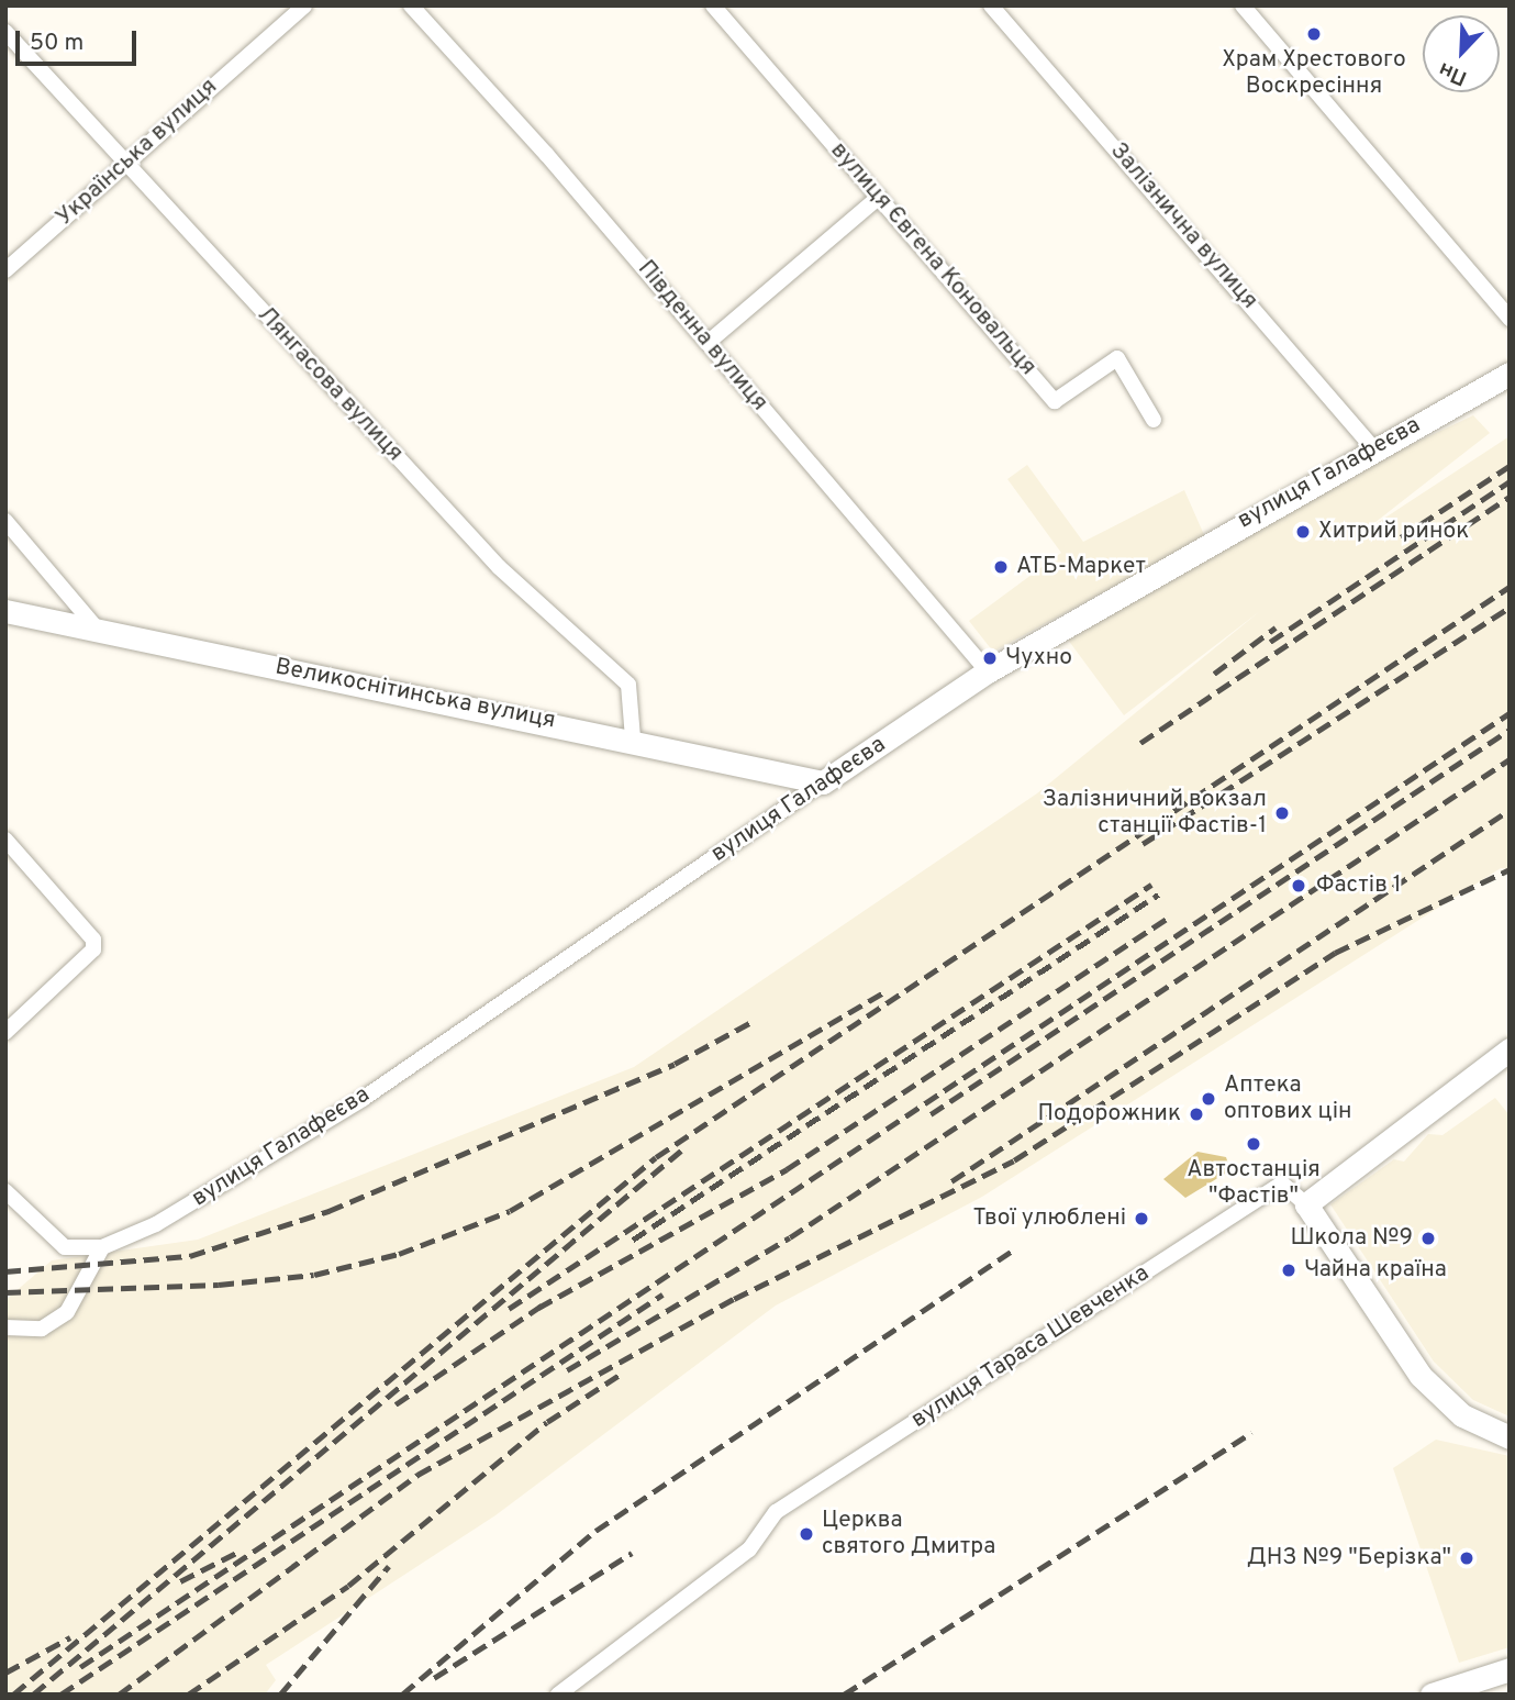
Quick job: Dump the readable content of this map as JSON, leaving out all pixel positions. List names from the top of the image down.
{
  "streets": {
    "street": [
      "Українська вулиця",
      "Залізнична вулиця",
      "вулиця Євгена Коновальця",
      "Південна вулиця",
      "Лянгасова вулиця",
      "вулиця Галафеєва",
      "Великоснітинська вулиця",
      "вулиця Тараса Шевченка"
    ]
  },
  "crossings": [
    ["Українська вулиця", "Лянгасова вулиця"],
    ["Залізнична вулиця", "вулиця Галафеєва"],
    ["Південна вулиця", "вулиця Галафеєва"],
    ["Лянгасова вулиця", "Великоснітинська вулиця"],
    ["вулиця Галафеєва", "Великоснітинська вулиця"]
  ],
  "places": [
    "Храм Хрестового Воскресіння",
    "Хитрий ринок",
    "АТБ-Маркет",
    "Чухно",
    "Залізничний вокзал станції Фастів-1",
    "Фастів 1",
    "Аптека оптових цін",
    "Подорожник",
    "Автостанція \"Фастів\"",
    "Твої улюблені",
    "Школа №9",
    "Чайна країна",
    "Церква святого Дмитра",
    "ДНЗ №9 \"Берізка\""
  ],
  "scale_bar": "50 m",
  "north": "bottom left"
}
